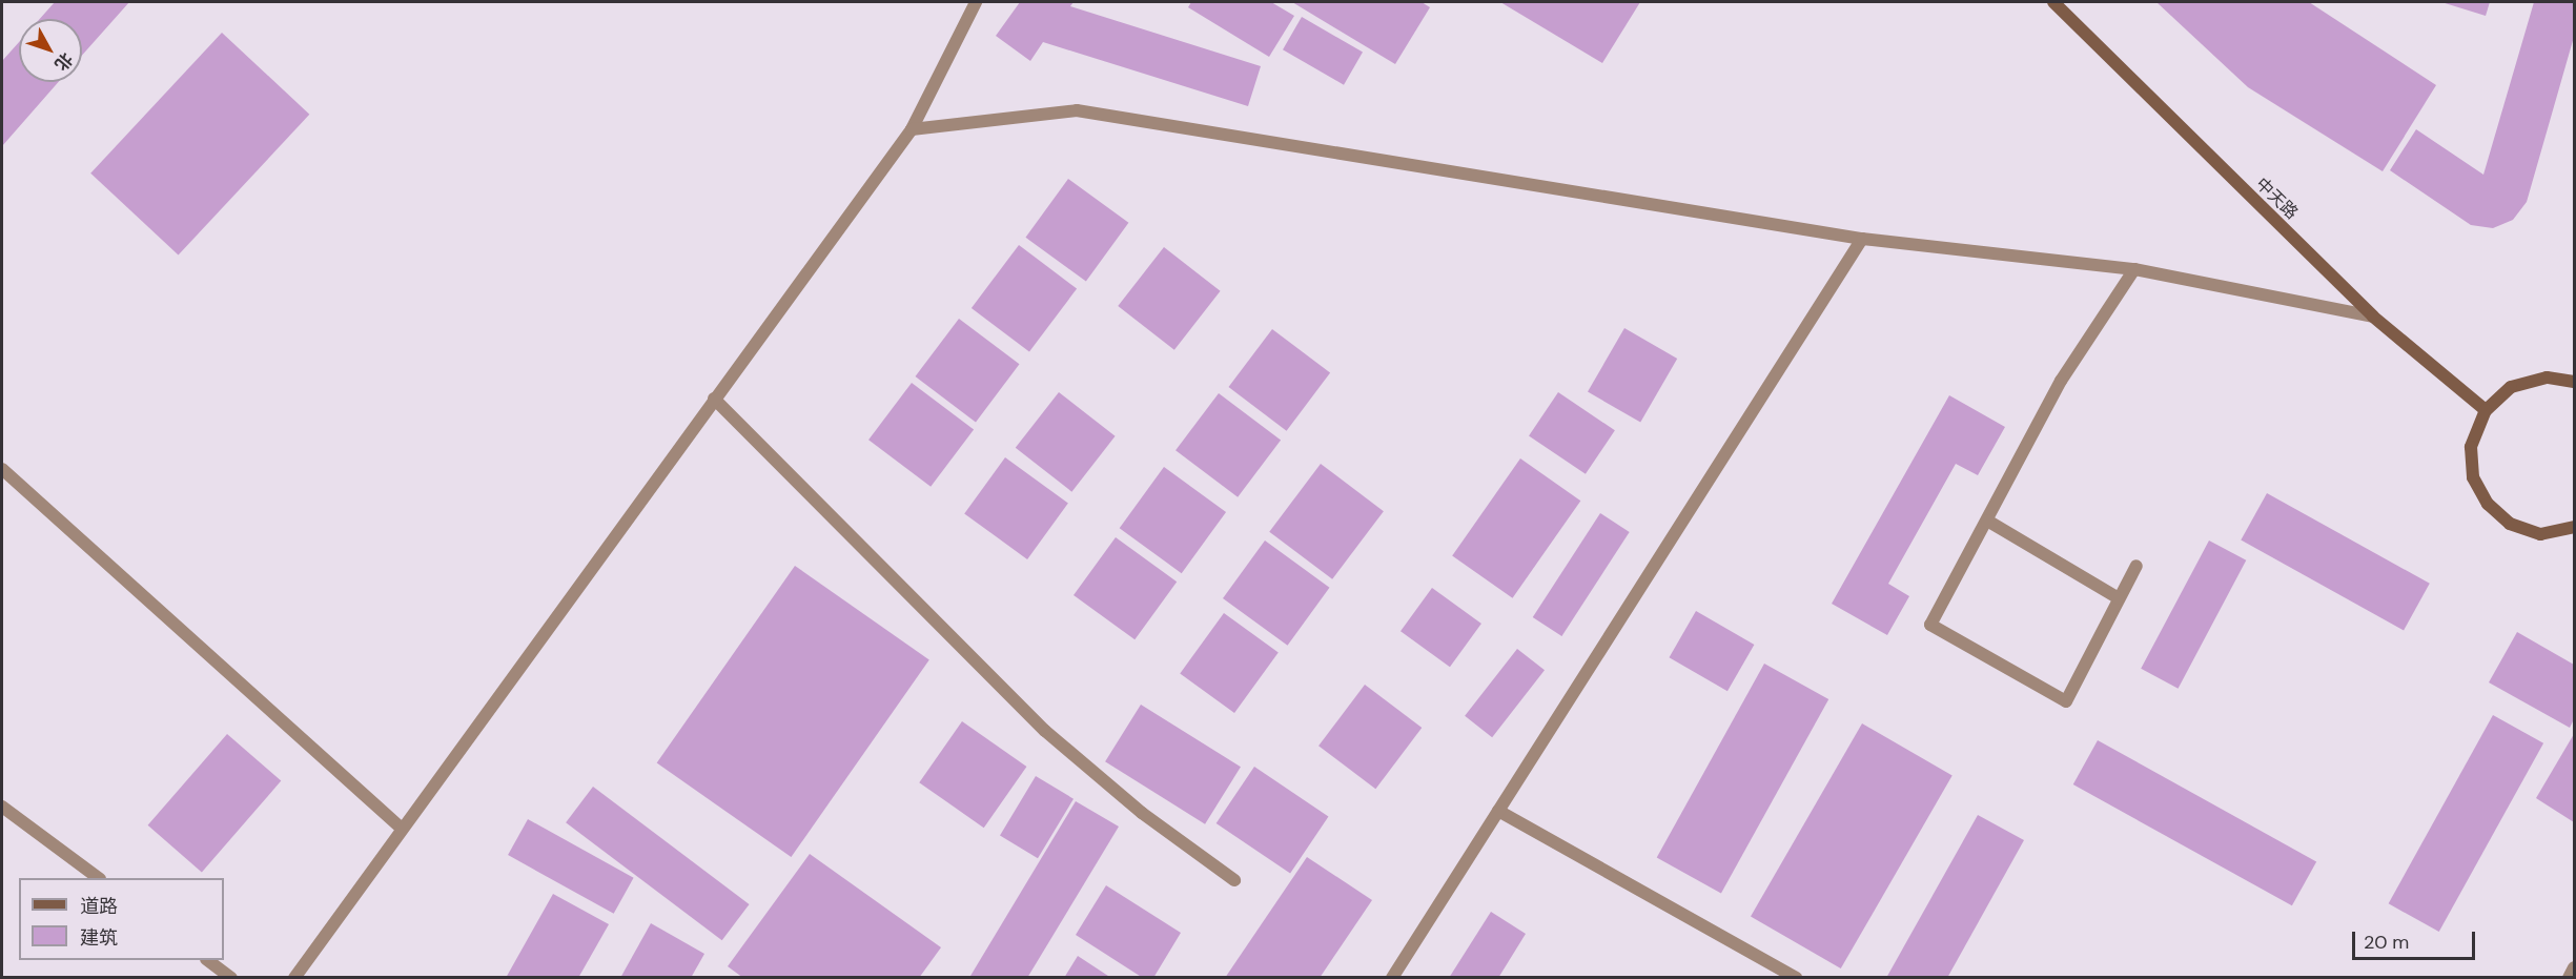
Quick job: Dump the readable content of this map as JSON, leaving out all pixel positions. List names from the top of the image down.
{
  "streets": {
    "main road": ["中天路"]
  },
  "legend": ["道路", "建筑"],
  "scale_bar": "20 m",
  "north": "bottom right"
}
